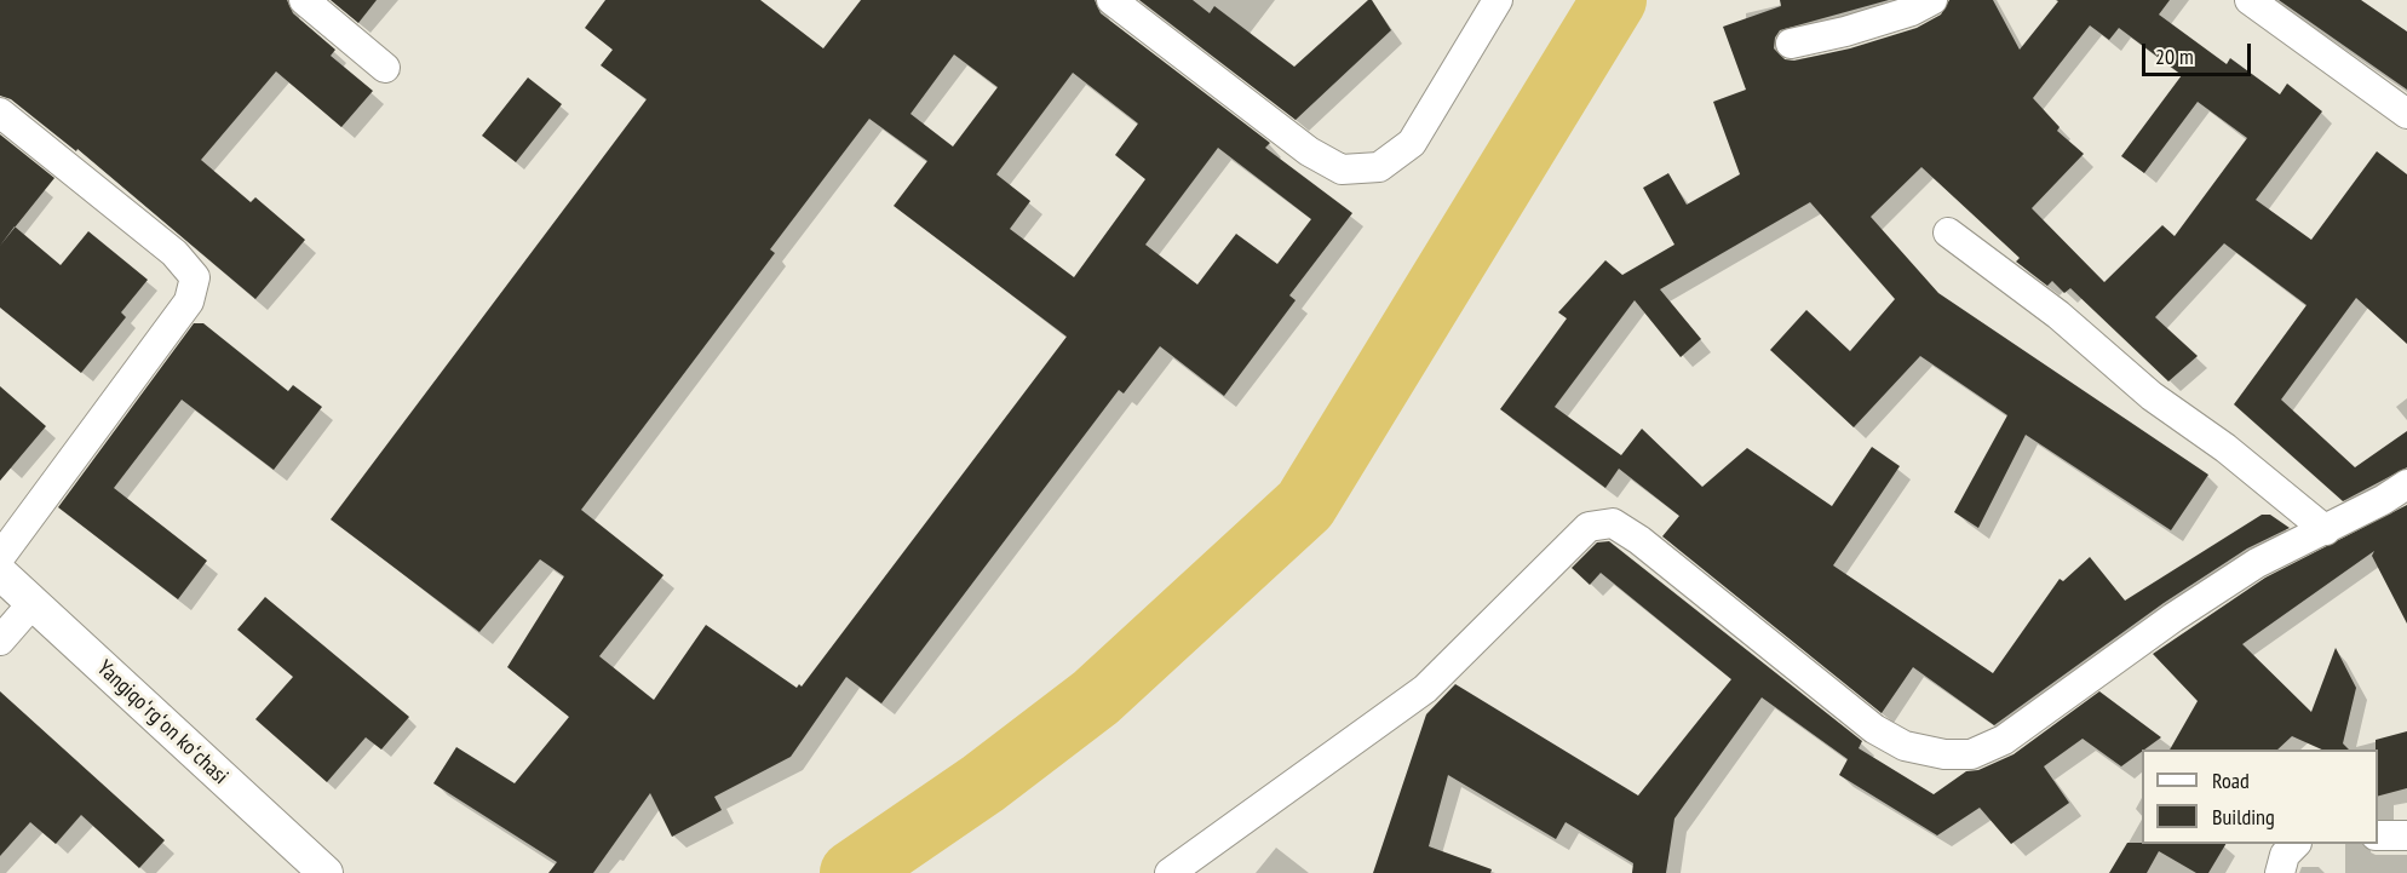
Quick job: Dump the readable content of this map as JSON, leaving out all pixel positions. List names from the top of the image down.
{
  "streets": {
    "street": ["Yangiqoʻrgʻon koʻchasi"]
  },
  "legend": ["Road", "Building"],
  "scale_bar": "20 m"
}
